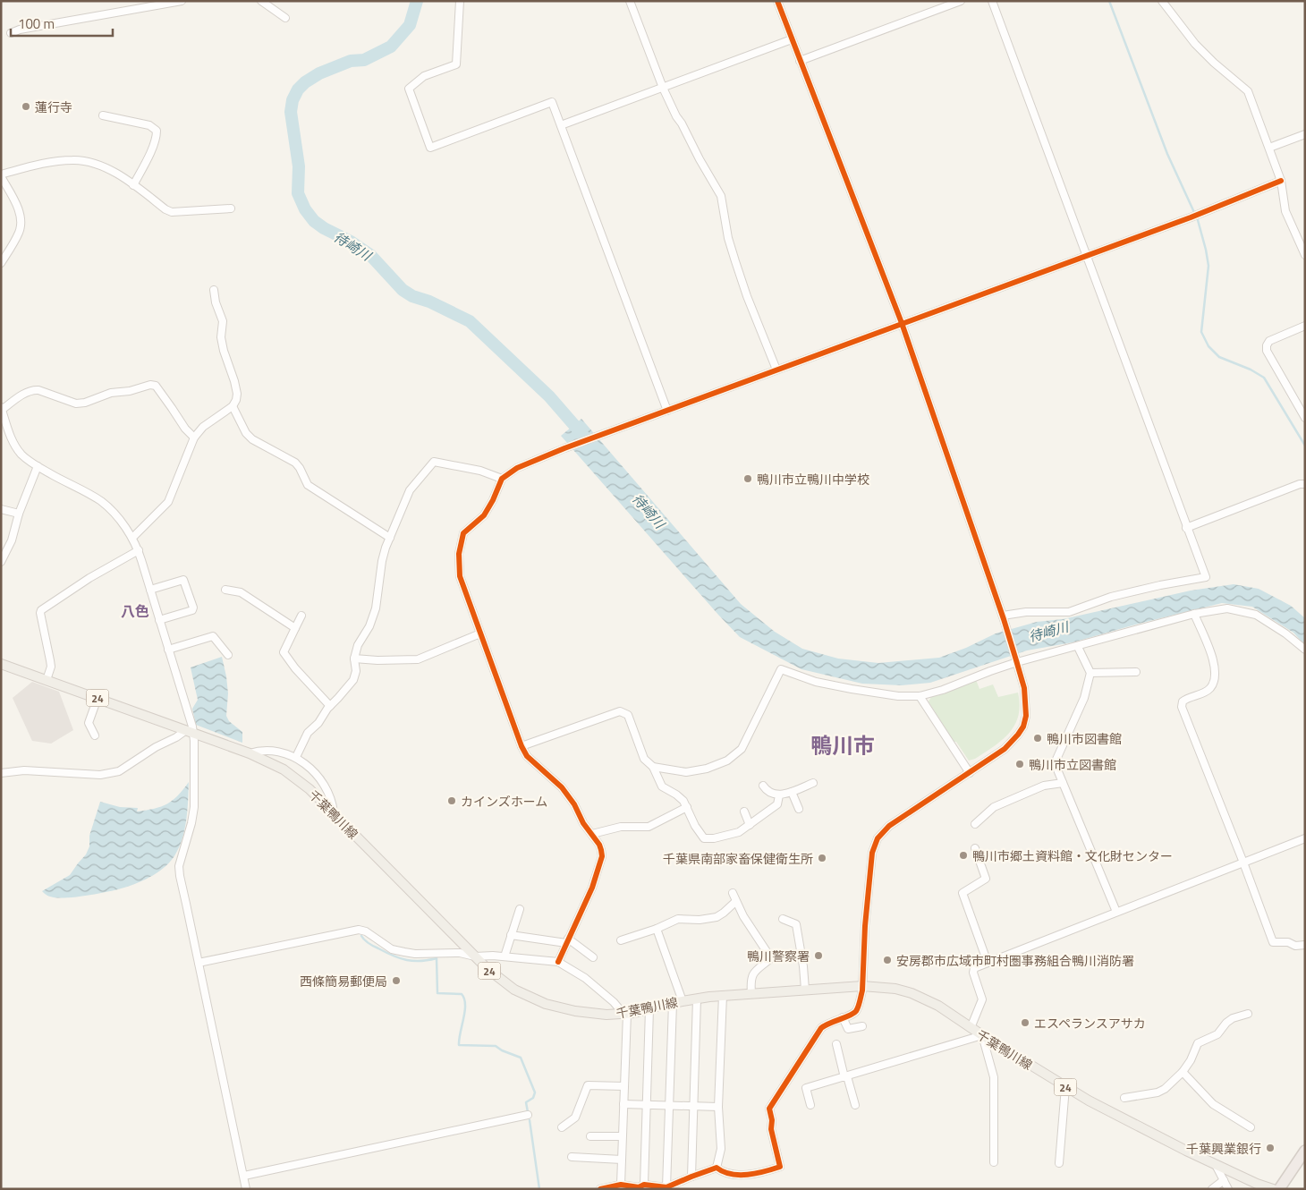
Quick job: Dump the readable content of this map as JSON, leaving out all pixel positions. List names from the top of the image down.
{
  "streets": {
    "main road": ["24", "千葉鴨川線"]
  },
  "districts": ["八色", "鴨川市"],
  "water": ["待崎川"],
  "places": [
    "蓮行寺",
    "鴨川市立鴨川中学校",
    "鴨川市図書館",
    "鴨川市立図書館",
    "カインズホーム",
    "鴨川市郷土資料館・文化財センター",
    "千葉県南部家畜保健衛生所",
    "鴨川警察署",
    "安房郡市広域市町村圏事務組合鴨川消防署",
    "西條簡易郵便局",
    "エスペランスアサカ",
    "千葉興業銀行"
  ],
  "scale_bar": "100 m"
}
